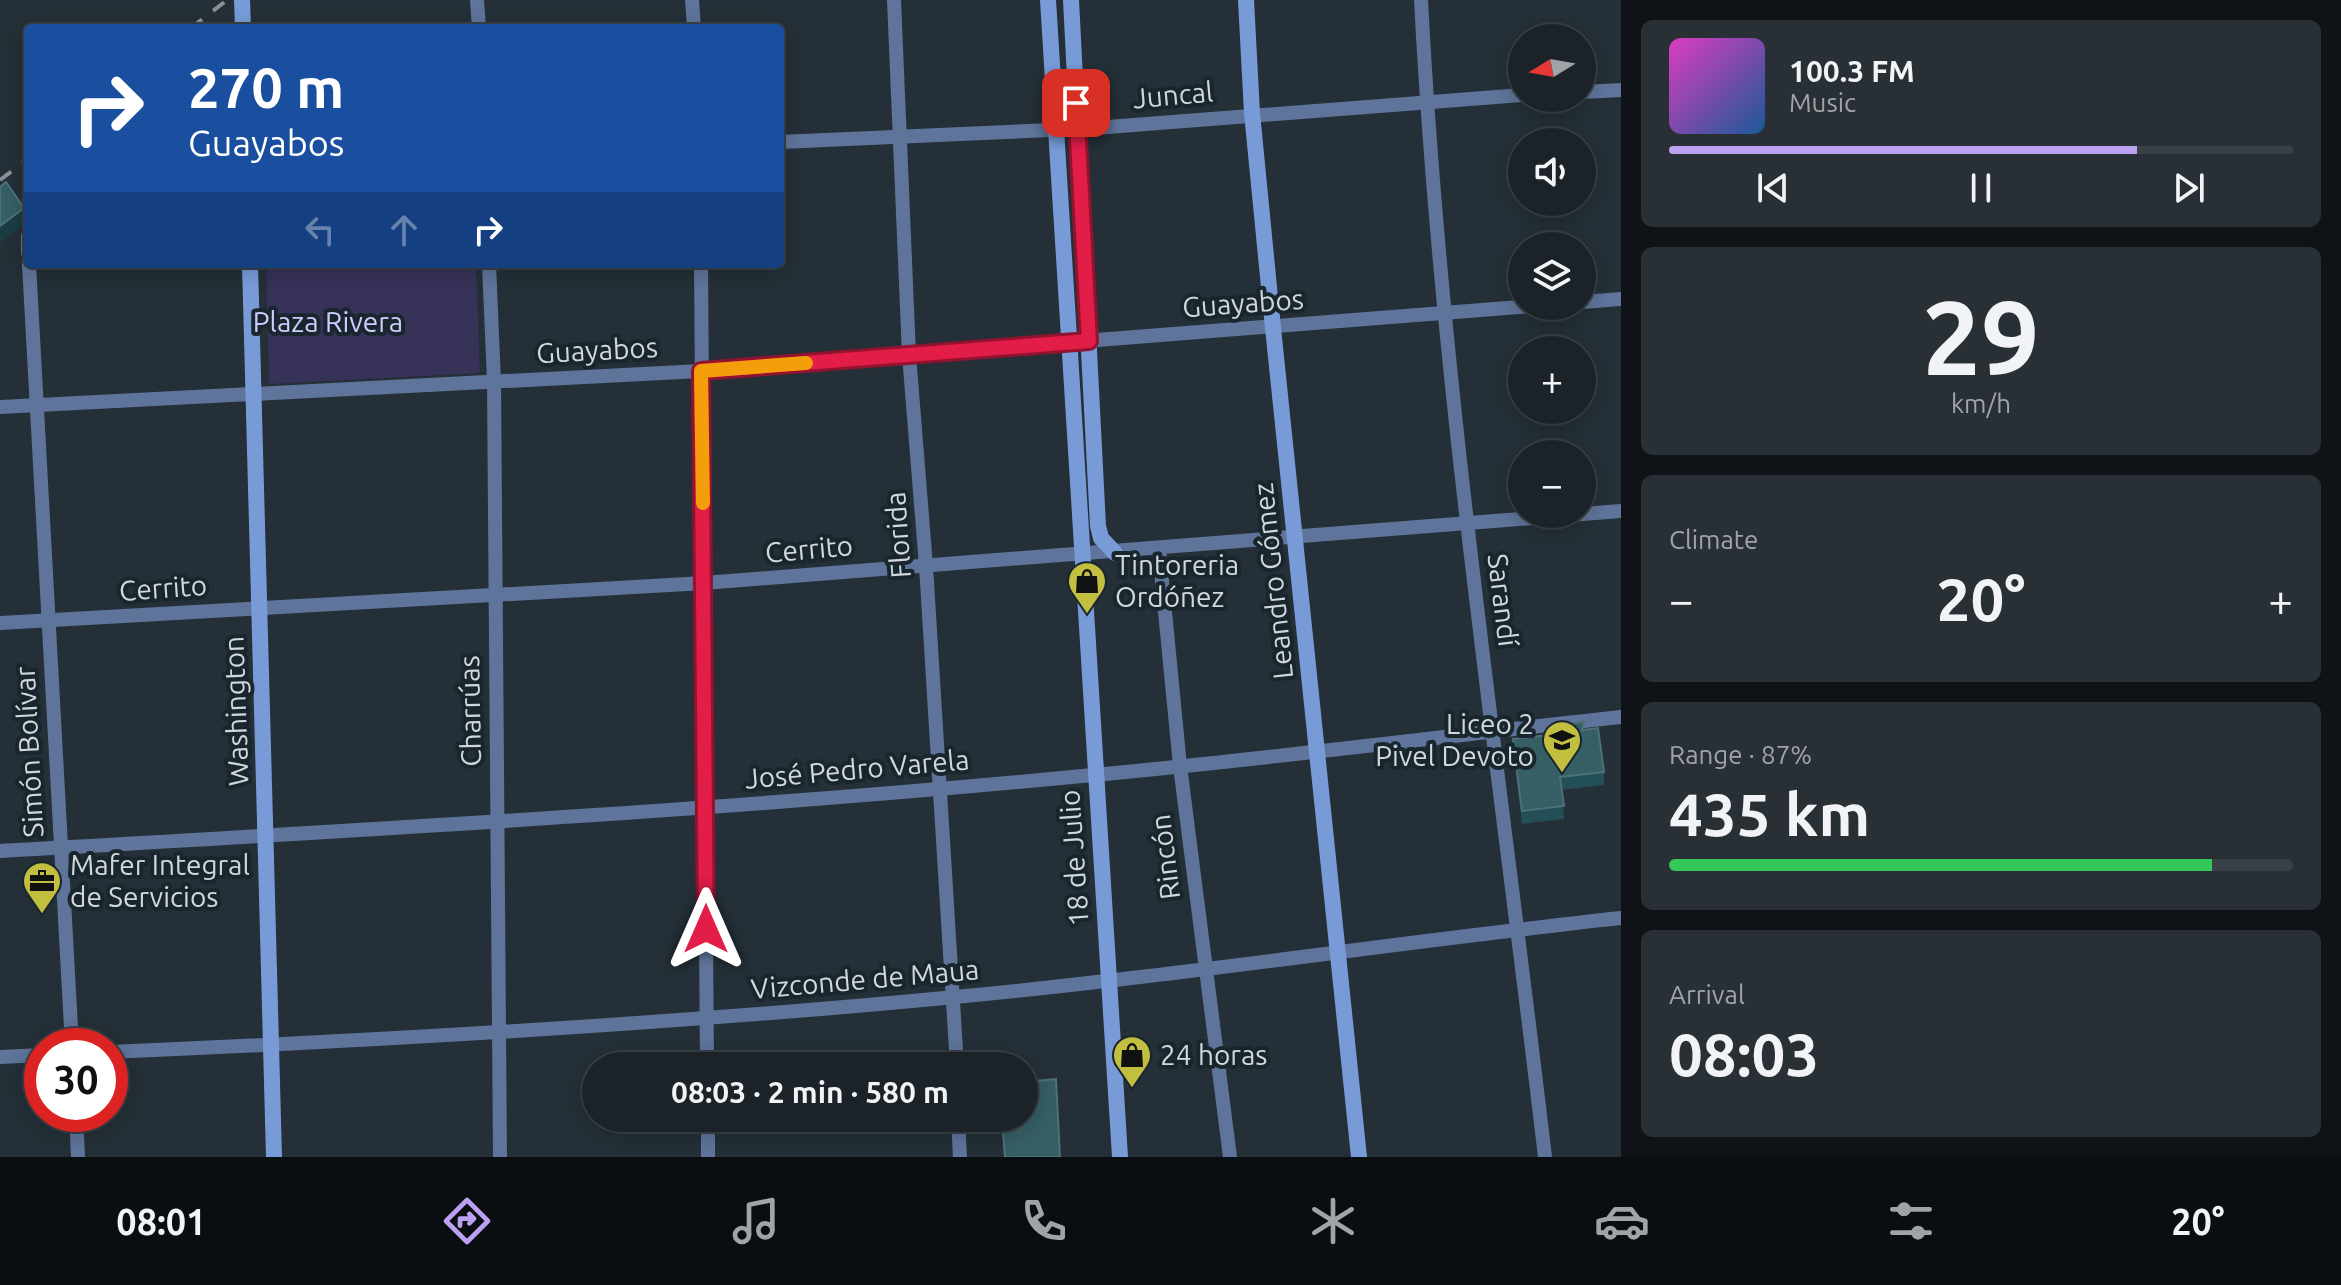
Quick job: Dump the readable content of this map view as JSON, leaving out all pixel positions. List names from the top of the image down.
{
  "streets": {
    "street": [
      "Juncal",
      "Guayabos",
      "Florida",
      "Cerrito",
      "Leandro Gómez",
      "Sarandí",
      "Washington",
      "Charrúas",
      "Simón Bolívar",
      "José Pedro Varela",
      "Rincón",
      "18 de Julio",
      "Vizconde de Maua"
    ]
  },
  "crossings": [
    ["Juncal", "Florida"],
    ["Juncal", "Leandro Gómez"],
    ["Juncal", "Sarandí"],
    ["Guayabos", "Florida"],
    ["Guayabos", "Leandro Gómez"],
    ["Guayabos", "Sarandí"],
    ["Guayabos", "Washington"],
    ["Guayabos", "Charrúas"],
    ["Guayabos", "Simón Bolívar"],
    ["Guayabos", "18 de Julio"],
    ["Florida", "Cerrito"],
    ["Florida", "José Pedro Varela"],
    ["Florida", "Vizconde de Maua"],
    ["Cerrito", "Leandro Gómez"],
    ["Cerrito", "Sarandí"],
    ["Cerrito", "Washington"],
    ["Cerrito", "Charrúas"],
    ["Cerrito", "Simón Bolívar"],
    ["Cerrito", "Rincón"],
    ["Cerrito", "18 de Julio"],
    ["Leandro Gómez", "José Pedro Varela"],
    ["Leandro Gómez", "Vizconde de Maua"],
    ["Sarandí", "José Pedro Varela"],
    ["Sarandí", "Vizconde de Maua"],
    ["Washington", "José Pedro Varela"],
    ["Washington", "Vizconde de Maua"],
    ["Charrúas", "José Pedro Varela"],
    ["Charrúas", "Vizconde de Maua"],
    ["Simón Bolívar", "José Pedro Varela"],
    ["José Pedro Varela", "Rincón"],
    ["José Pedro Varela", "18 de Julio"],
    ["Rincón", "Vizconde de Maua"],
    ["18 de Julio", "Vizconde de Maua"]
  ],
  "parks": ["Plaza Rivera"],
  "places": {
    "shop": ["Tintoreria Ordóñez", "24 horas"],
    "school or university": ["Liceo 2 Pivel Devoto"],
    "office": ["Mafer Integral de Servicios"]
  },
  "north": "left",
  "page": {
    "map_buttons": ["+", "−"],
    "turn": ["270 m", "Guayabos"],
    "song": ["100.3 FM", "Music"],
    "tile": [
      ["29", "km/h"],
      "Climate",
      ["Range · 87%", "435 km"],
      ["Arrival", "08:03"]
    ],
    "heat": ["−", "20°", "+"],
    "limit": "30",
    "trip": "08:03 · 2 min · 580 m",
    "tabs": ["08:01", "20°"]
  }
}
